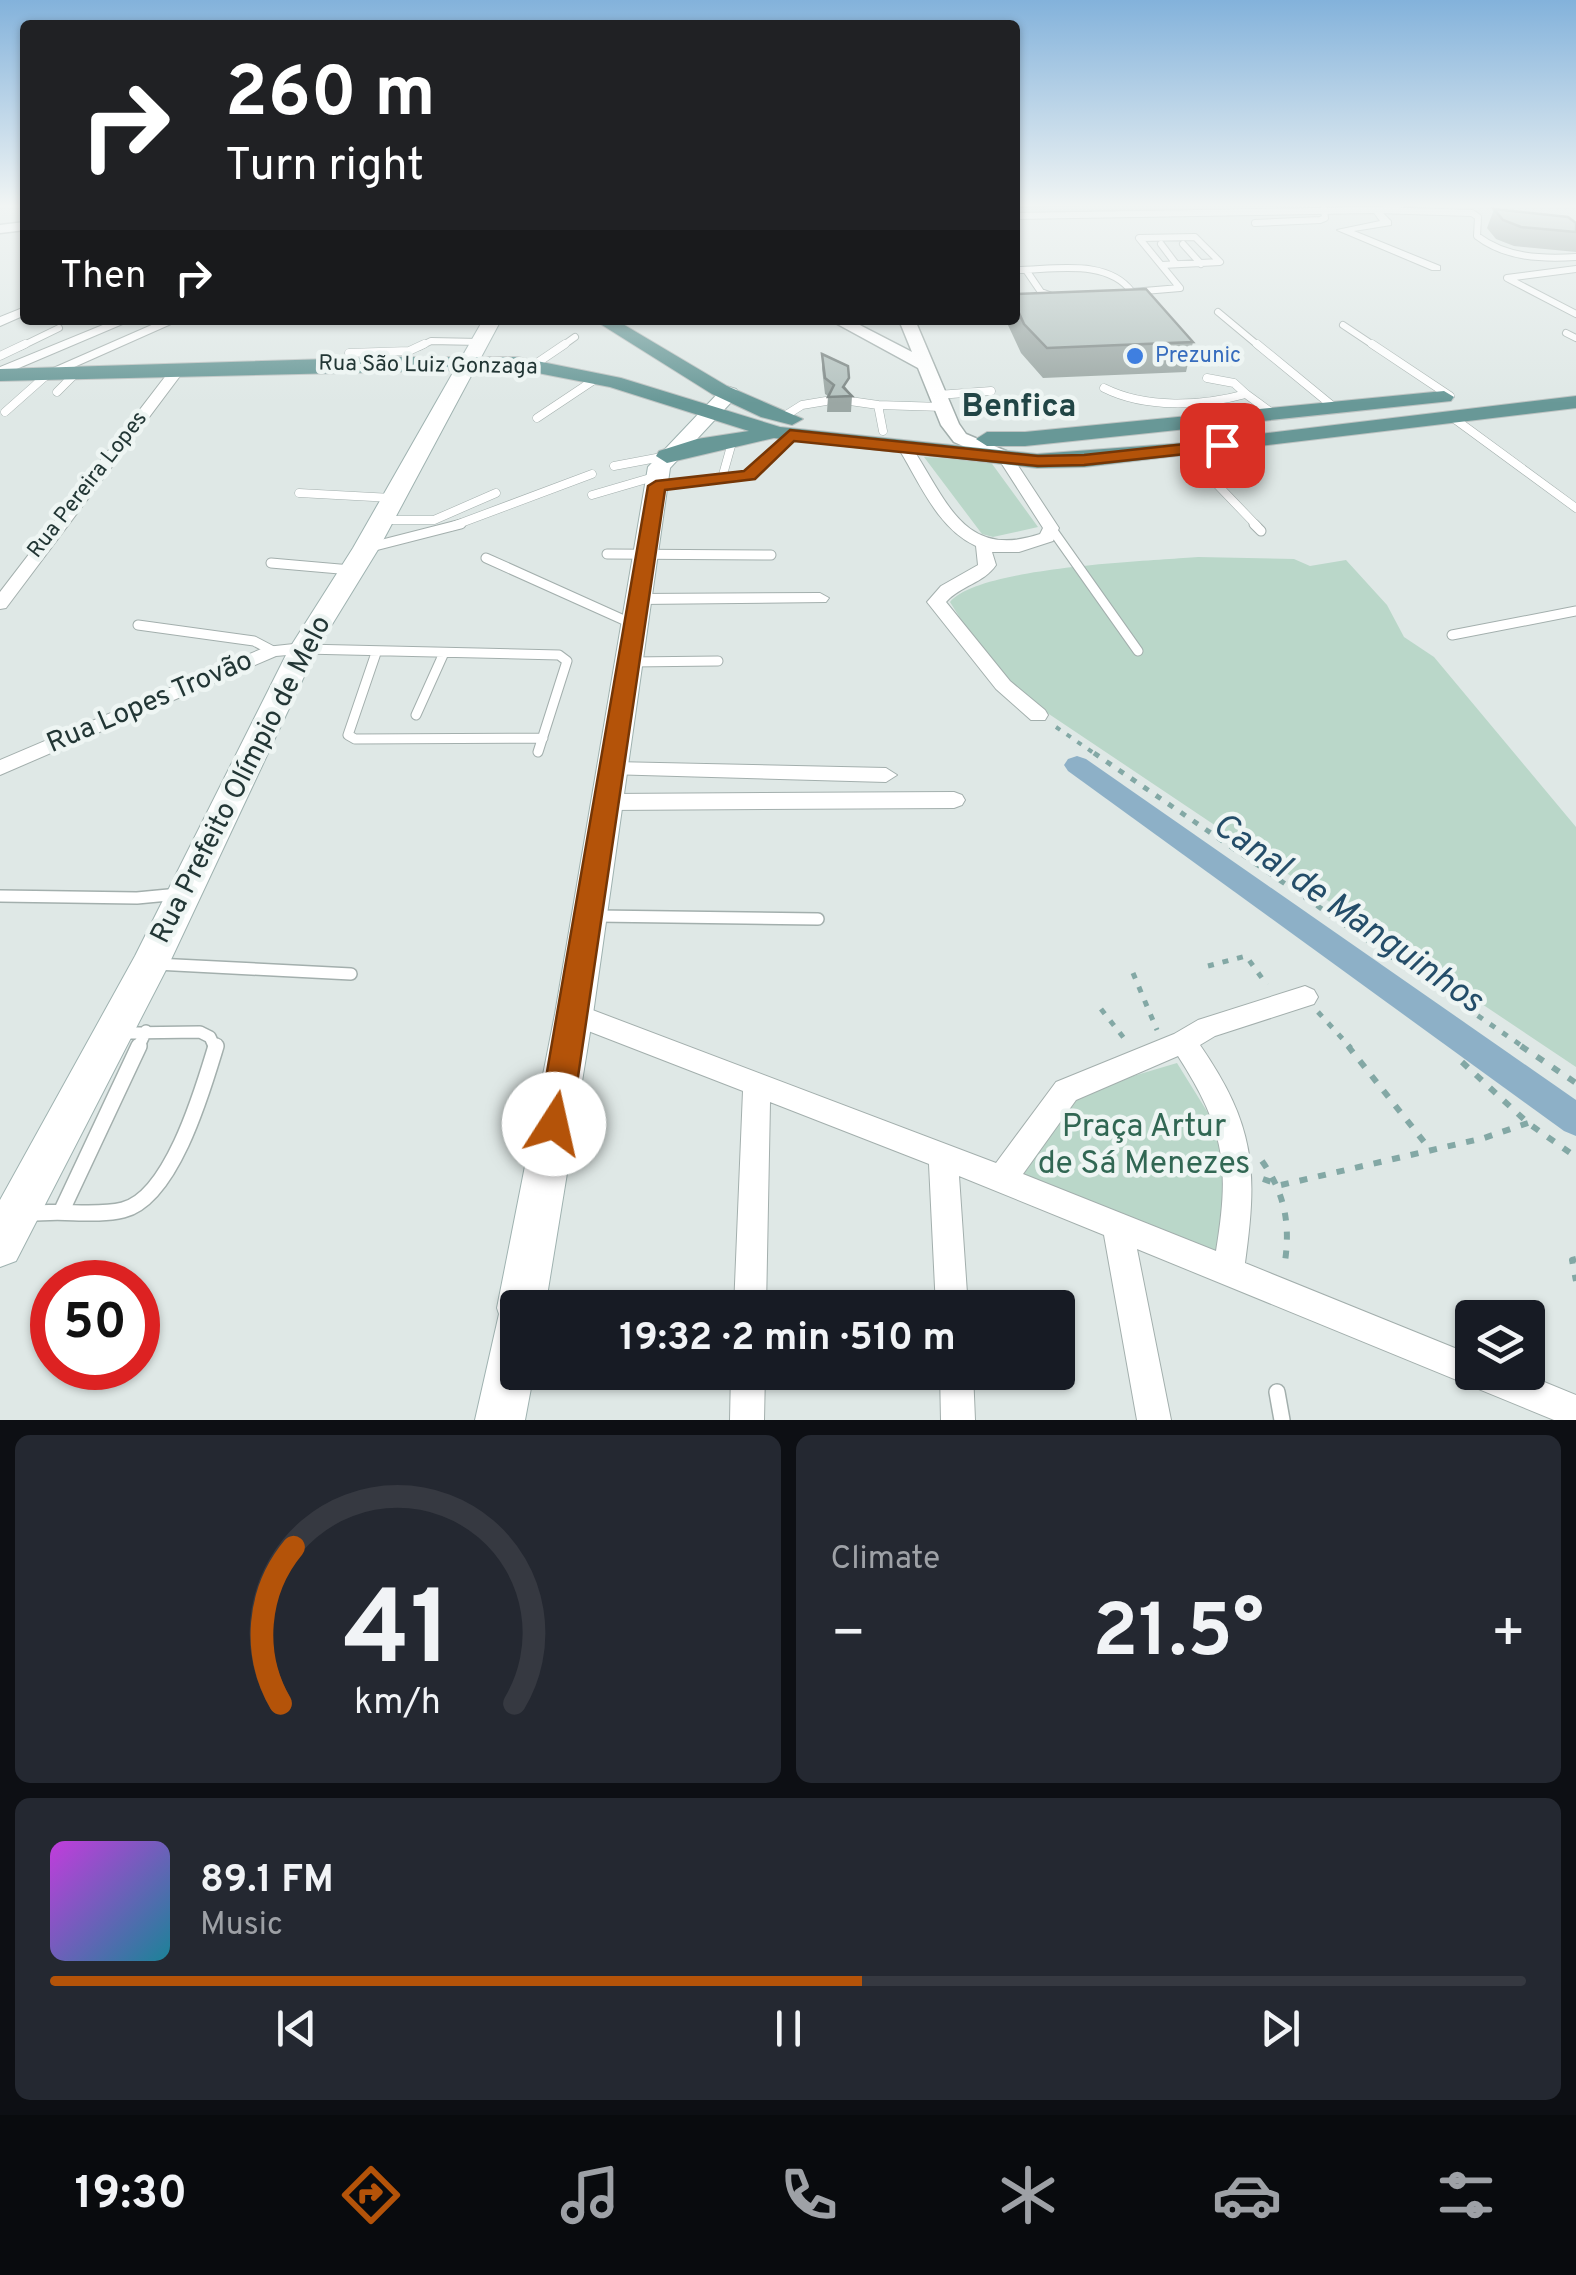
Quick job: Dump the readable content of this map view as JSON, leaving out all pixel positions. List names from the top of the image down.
{
  "streets": {
    "main road": ["Rua São Luiz Gonzaga", "Rua Prefeito Olímpio de Melo"],
    "street": ["Rua Pereira Lopes", "Rua Lopes Trovão"]
  },
  "crossings": [
    ["Rua São Luiz Gonzaga", "Rua Pereira Lopes"],
    ["Rua São Luiz Gonzaga", "Rua Prefeito Olímpio de Melo"],
    ["Rua Lopes Trovão", "Rua Prefeito Olímpio de Melo"]
  ],
  "districts": ["Benfica"],
  "water": ["Canal de Manguinhos"],
  "parks": ["Praça Artur de Sá Menezes"],
  "places": ["Prezunic"],
  "page": {
    "turn": ["260 m", "Turn right"],
    "then": "Then",
    "limit": "50",
    "trip": "19:32 · 2 min · 510 m",
    "tile": "Climate",
    "heat": ["−", "21.5°", "+"],
    "song": ["89.1 FM", "Music"],
    "tabs": "19:30",
    "gauge": ["41", "km/h"]
  }
}
